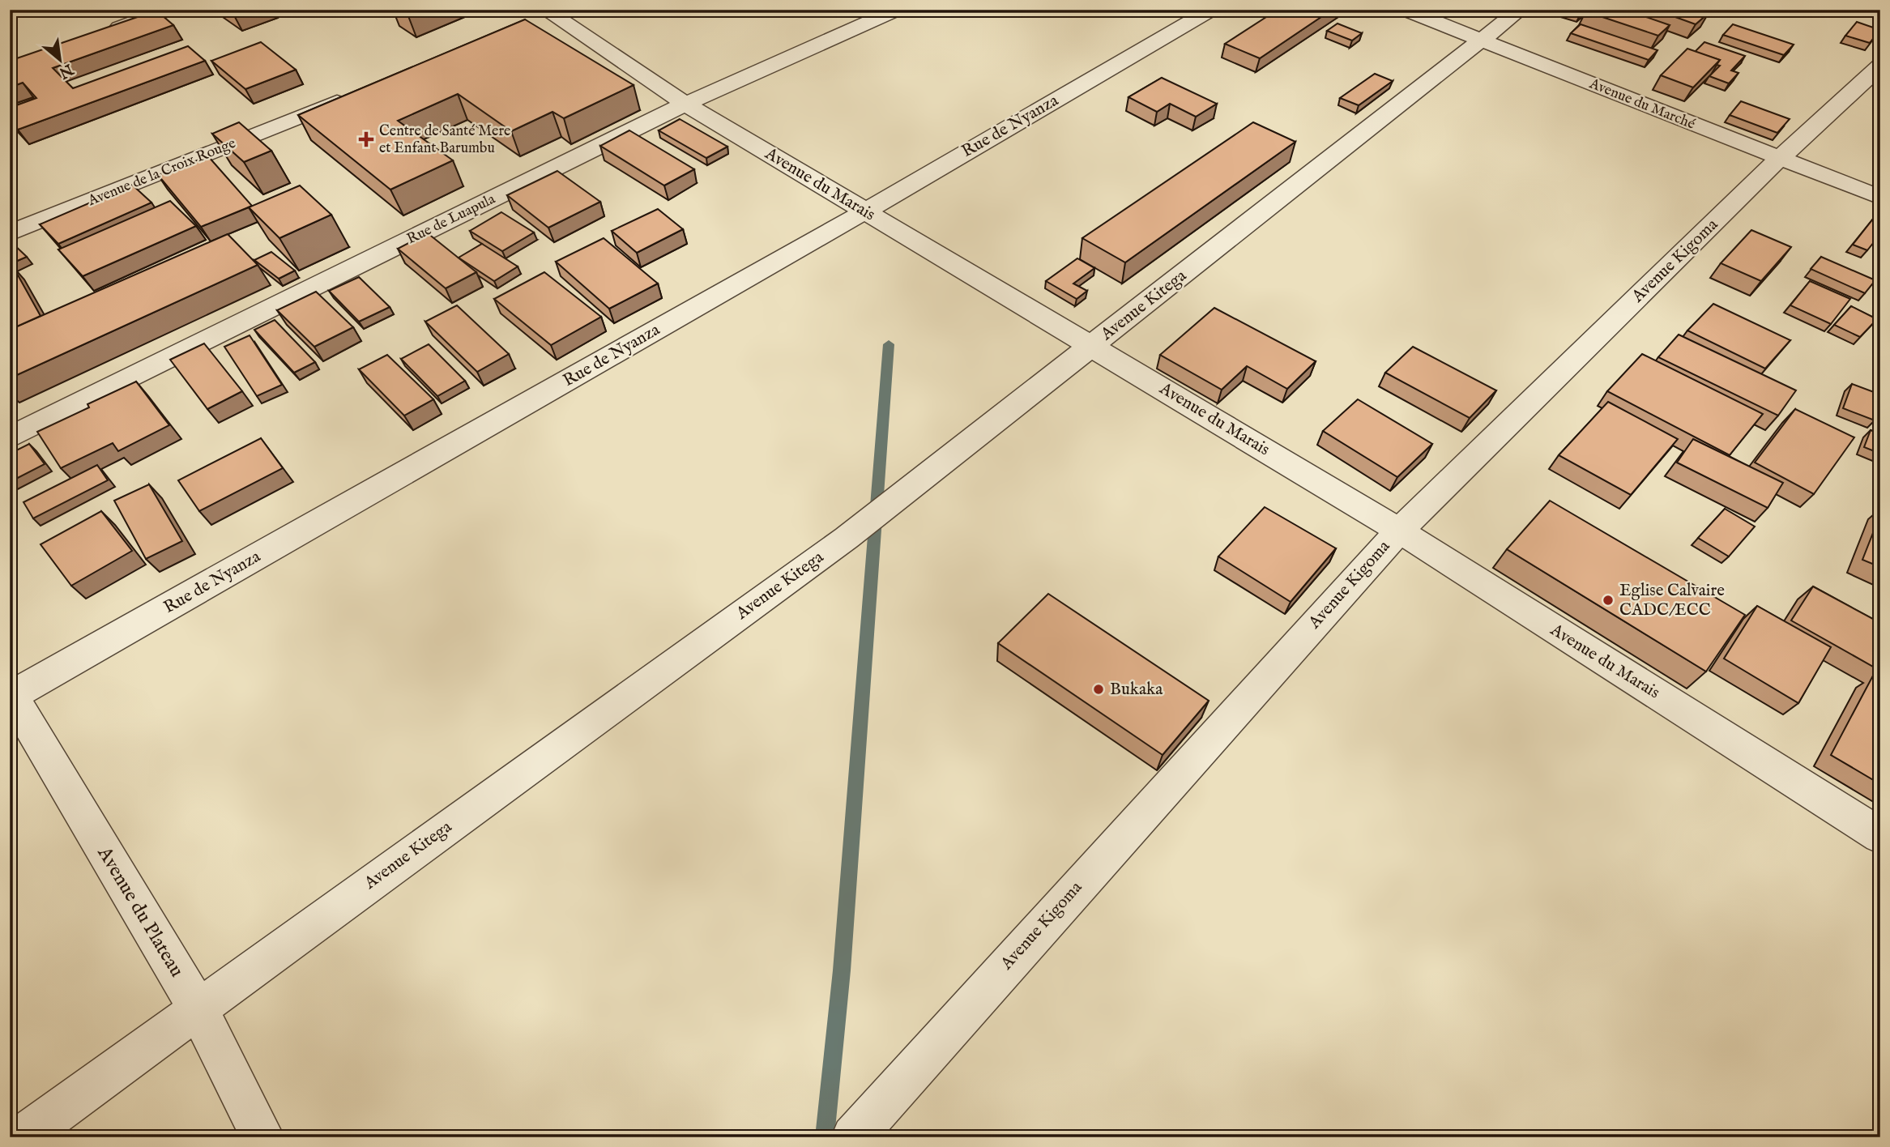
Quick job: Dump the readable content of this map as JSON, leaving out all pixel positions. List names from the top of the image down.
{
  "streets": {
    "street": [
      "Avenue du Marché",
      "Rue de Nyanza",
      "Avenue de la Croix Rouge",
      "Avenue du Marais",
      "Rue de Luapula",
      "Avenue Kigoma",
      "Avenue Kitega",
      "Avenue du Plateau"
    ]
  },
  "crossings": [
    ["Avenue du Marché", "Avenue Kigoma"],
    ["Avenue du Marché", "Avenue Kitega"],
    ["Rue de Nyanza", "Avenue du Marais"],
    ["Rue de Nyanza", "Avenue du Plateau"],
    ["Avenue du Marais", "Rue de Luapula"],
    ["Avenue du Marais", "Avenue Kigoma"],
    ["Avenue du Marais", "Avenue Kitega"],
    ["Avenue Kitega", "Avenue du Plateau"]
  ],
  "places": {
    "health": ["Centre de Santé Mere et Enfant Barumbu"],
    "other": ["Eglise Calvaire CADC/ECC", "Bukaka"]
  },
  "north": "bottom right"
}
